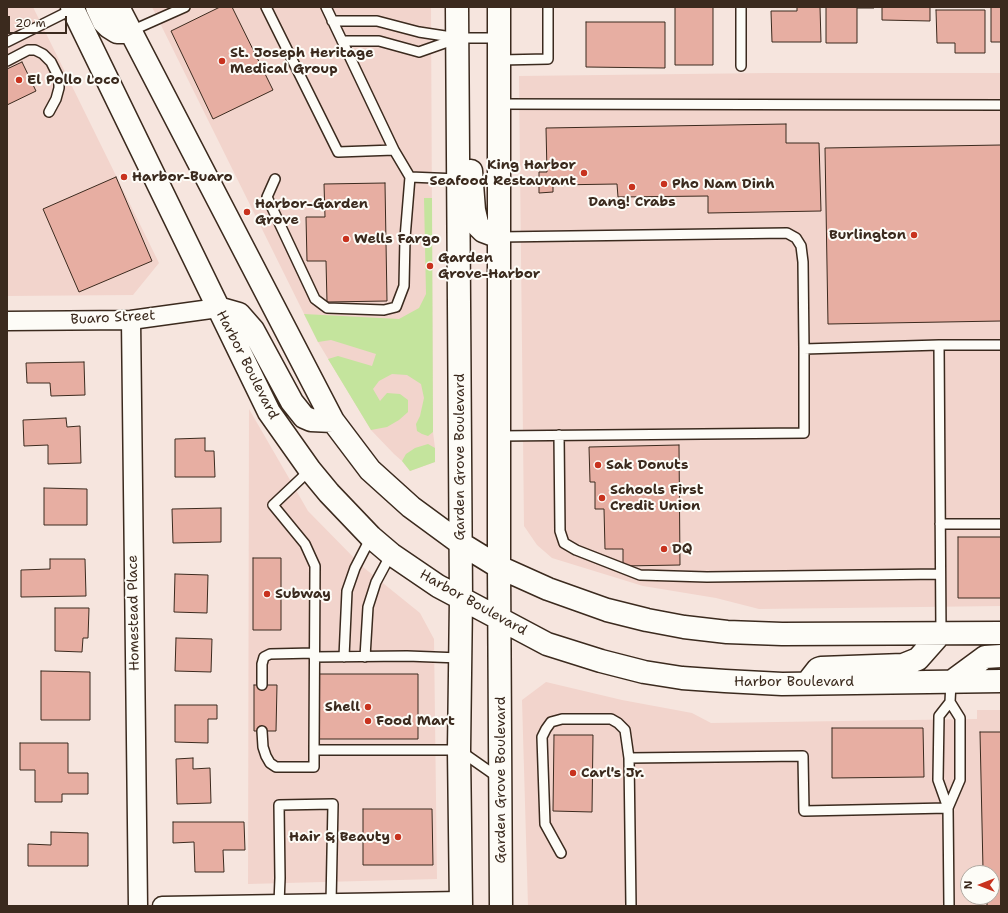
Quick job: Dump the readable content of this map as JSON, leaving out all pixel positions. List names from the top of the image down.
{
  "streets": {
    "main road": ["Harbor Boulevard", "Garden Grove Boulevard"],
    "street": ["Buaro Street", "Homestead Place"]
  },
  "crossings": [
    ["Buaro Street", "Harbor Boulevard"],
    ["Buaro Street", "Homestead Place"],
    ["Harbor Boulevard", "Garden Grove Boulevard"]
  ],
  "places": [
    "St. Joseph Heritage Medical Group",
    "El Pollo Loco",
    "King Harbor Seafood Restaurant",
    "Harbor-Buaro",
    "Pho Nam Dinh",
    "Dang! Crabs",
    "Harbor-Garden Grove",
    "Burlington",
    "Wells Fargo",
    "Garden Grove-Harbor",
    "Sak Donuts",
    "Schools First Credit Union",
    "DQ",
    "Subway",
    "Shell",
    "Food Mart",
    "Carl's Jr.",
    "Hair & Beauty"
  ],
  "scale_bar": "20 m",
  "north": "left"
}
